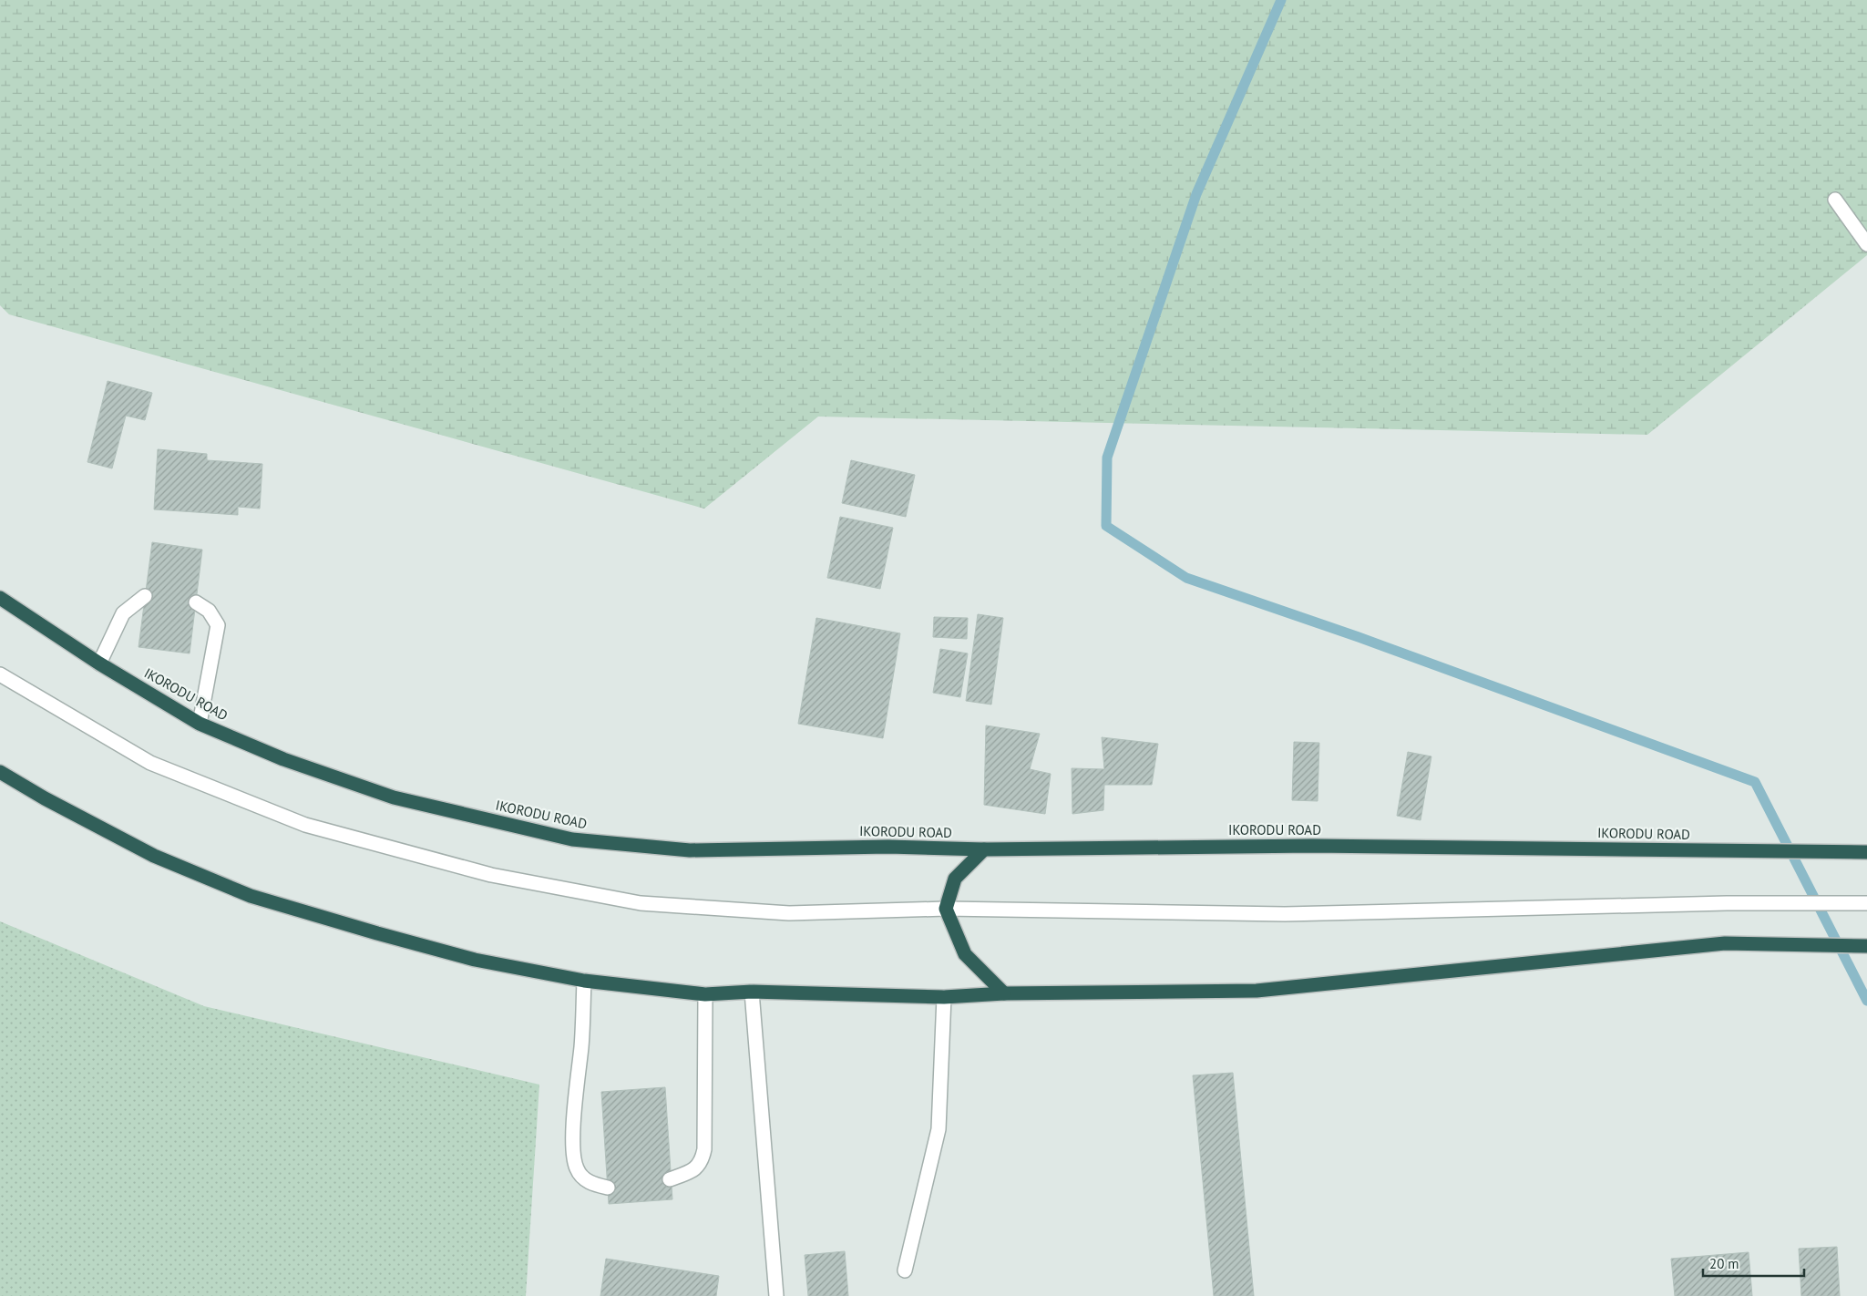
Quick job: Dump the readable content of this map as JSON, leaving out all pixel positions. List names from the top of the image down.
{
  "streets": {
    "highway": ["IKORODU ROAD"]
  },
  "scale_bar": "20 m"
}
